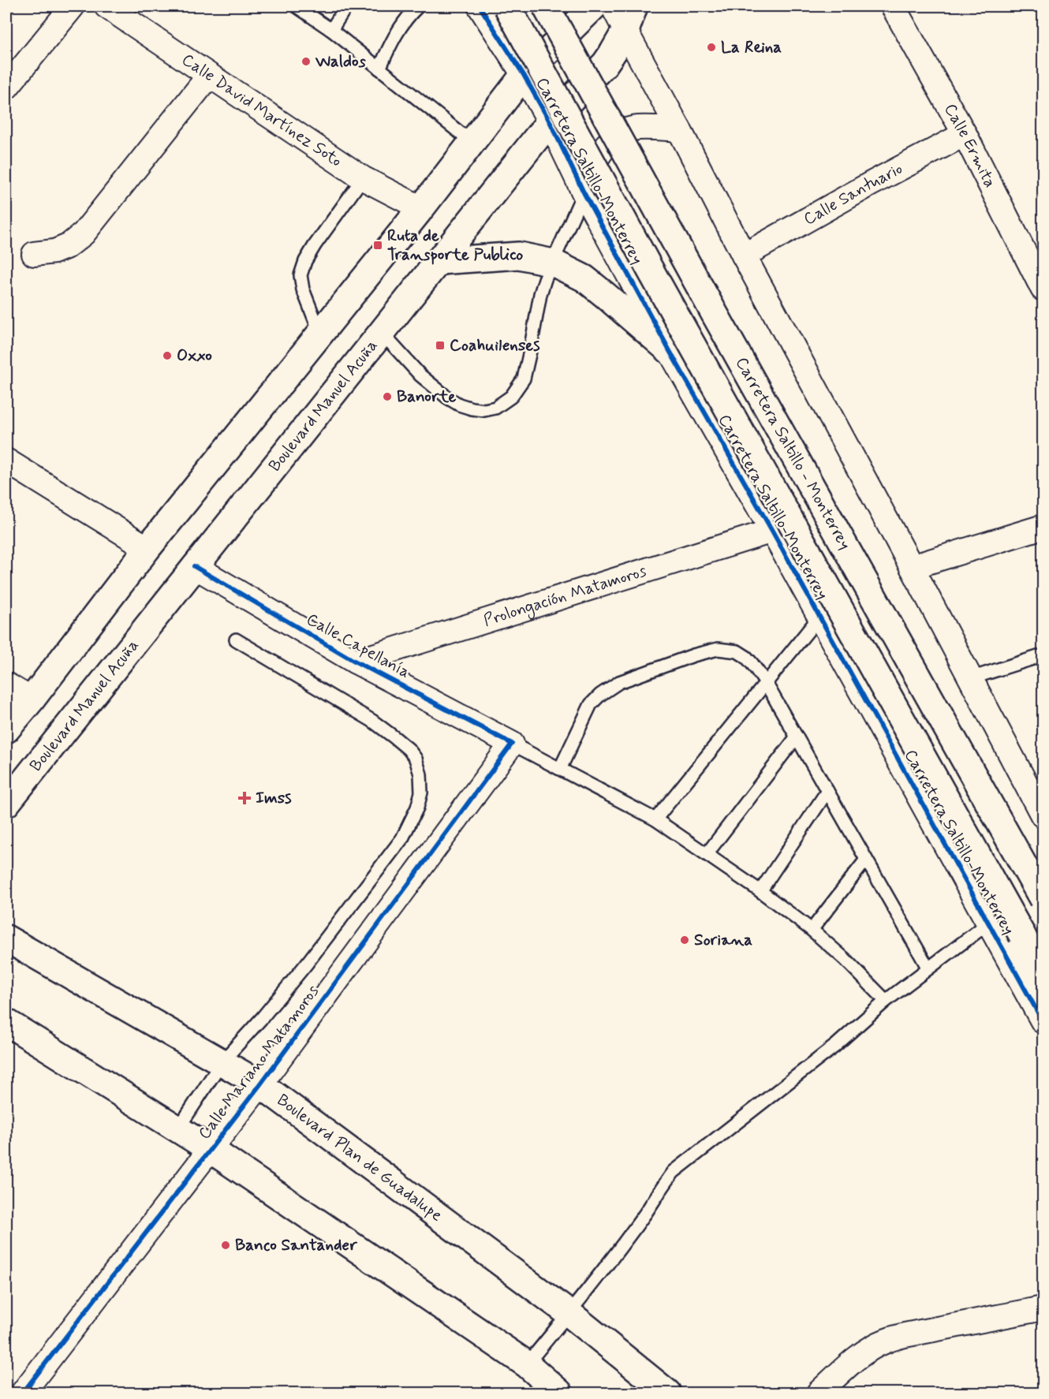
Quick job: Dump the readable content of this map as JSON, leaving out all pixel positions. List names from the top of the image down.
{
  "streets": {
    "main road": ["Boulevard Manuel Acuña", "Carretera Saltillo - Monterrey", "Boulevard Plan de Guadalupe"],
    "street": [
      "Calle David Martínez Soto",
      "Calle Ermita",
      "Carretera Saltillo-Monterrey",
      "Calle Santuario",
      "Prolongación Matamoros",
      "Calle Capellanía",
      "Calle Mariano Matamoros"
    ]
  },
  "crossings": [
    ["Calle Ermita", "Calle Santuario"],
    ["Carretera Saltillo-Monterrey", "Boulevard Manuel Acuña"],
    ["Carretera Saltillo-Monterrey", "Prolongación Matamoros"],
    ["Boulevard Manuel Acuña", "Calle Capellanía"],
    ["Prolongación Matamoros", "Calle Capellanía"],
    ["Calle Capellanía", "Calle Mariano Matamoros"],
    ["Calle Mariano Matamoros", "Boulevard Plan de Guadalupe"]
  ],
  "places": {
    "other": [
      "La Reina",
      "Waldos",
      "Oxxo",
      "Banorte",
      "Soriana",
      "Banco Santander"
    ],
    "transit": ["Ruta de Transporte Publico", "Coahuilenses"],
    "health": ["Imss"]
  }
}
